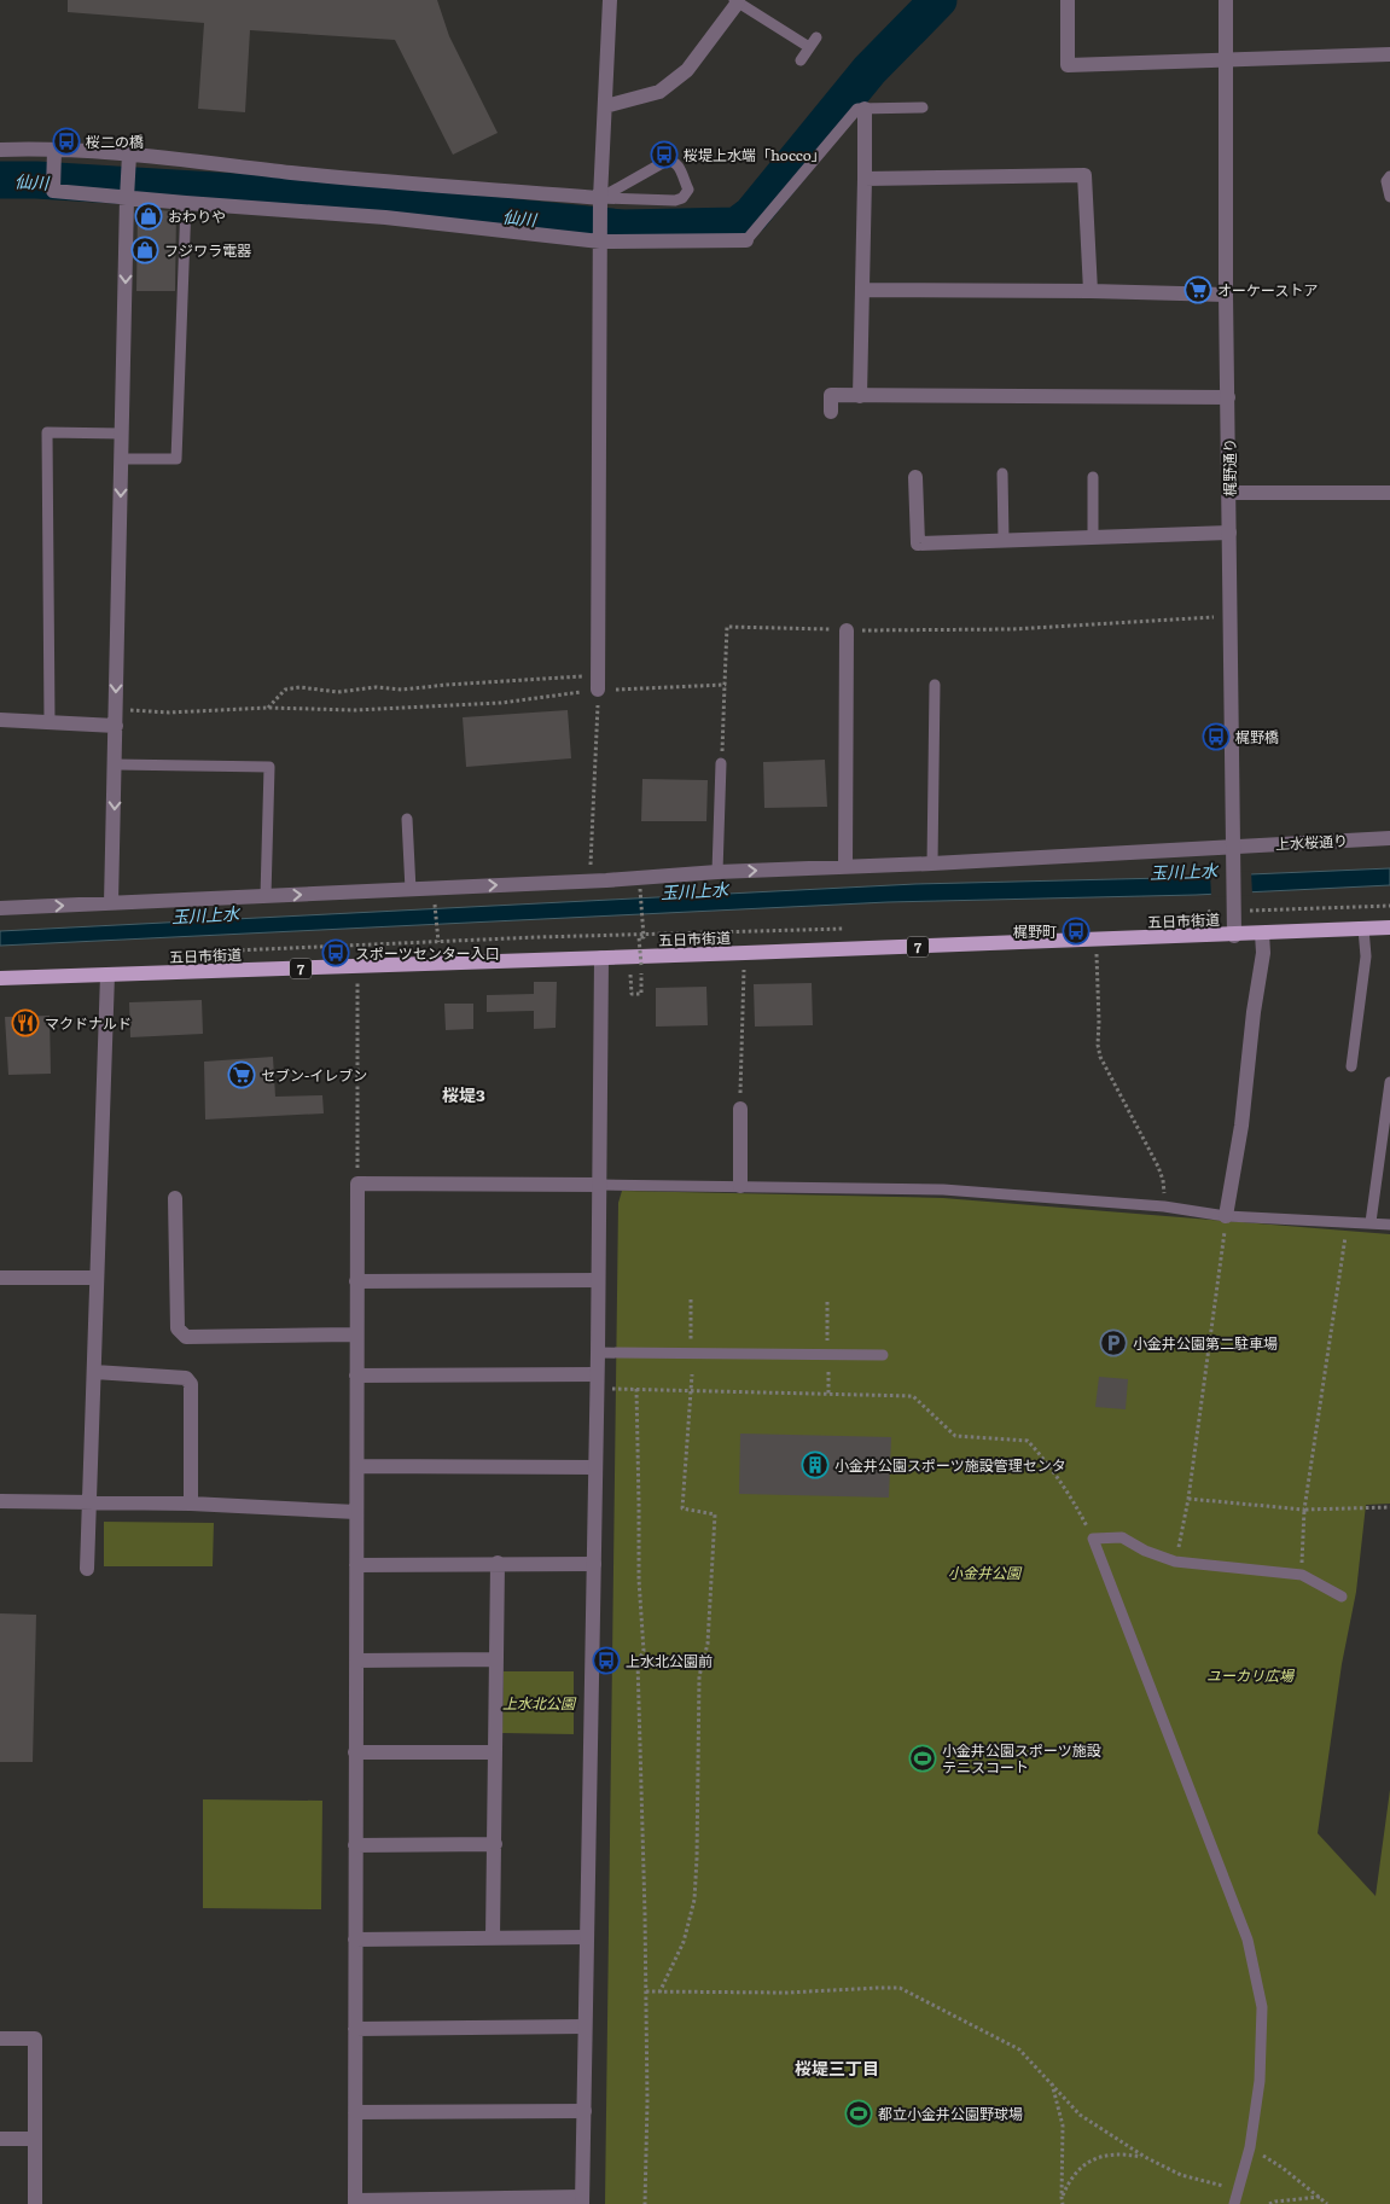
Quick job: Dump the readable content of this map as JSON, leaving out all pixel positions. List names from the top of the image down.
{
  "streets": {
    "main road": ["五日市街道", "7"],
    "street": ["梶野通り", "上水桜通り"]
  },
  "crossings": [
    ["梶野通り", "上水桜通り"],
    ["梶野通り", "五日市街道"]
  ],
  "one_way": ["上水桜通り"],
  "districts": ["桜堤3", "桜堤三丁目"],
  "water": ["仙川", "玉川上水"],
  "parks": ["小金井公園", "ユーカリ広場", "上水北公園"],
  "places": {
    "bus stop": [
      "桜二の橋",
      "桜堤上水端「hocco」",
      "梶野橋",
      "梶野町",
      "スポーツセンター入口",
      "上水北公園前"
    ],
    "shop": ["おわりや", "フジワラ電器"],
    "supermarket": ["オーケーストア", "セブン-イレブン"],
    "restaurant": ["マクドナルド"],
    "parking": ["小金井公園第二駐車場"],
    "building": ["小金井公園スポーツ施設管理センタ"],
    "sports": ["小金井公園スポーツ施設 テニスコート", "都立小金井公園野球場"]
  }
}
